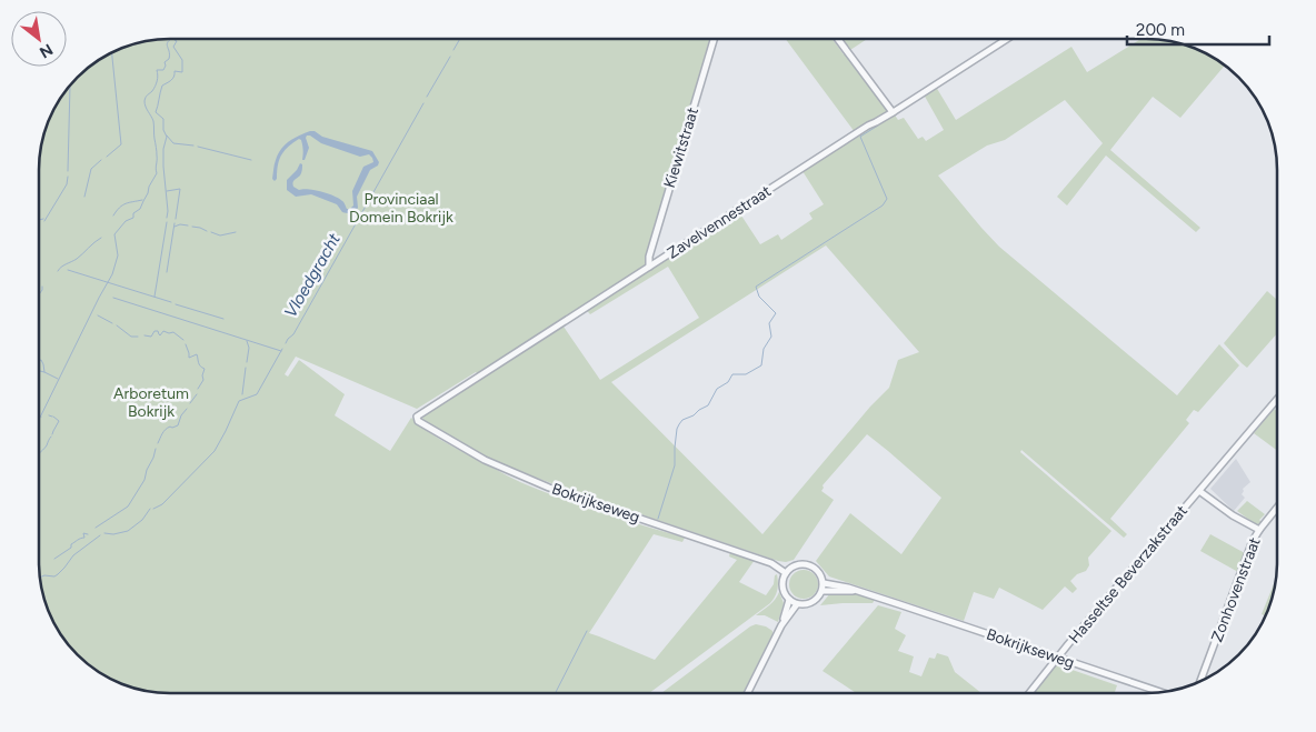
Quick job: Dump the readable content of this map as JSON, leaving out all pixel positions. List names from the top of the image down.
{
  "streets": {
    "street": [
      "Kiewitstraat",
      "Zavelvennestraat",
      "Bokrijkseweg",
      "Hasseltse Beverzakstraat",
      "Zonhovenstraat"
    ]
  },
  "crossings": [
    ["Kiewitstraat", "Zavelvennestraat"],
    ["Zavelvennestraat", "Bokrijkseweg"],
    ["Bokrijkseweg", "Hasseltse Beverzakstraat"],
    ["Hasseltse Beverzakstraat", "Zonhovenstraat"]
  ],
  "water": ["Vloedgracht"],
  "parks": ["Provinciaal Domein Bokrijk", "Arboretum Bokrijk"],
  "scale_bar": "200 m",
  "north": "bottom right"
}
